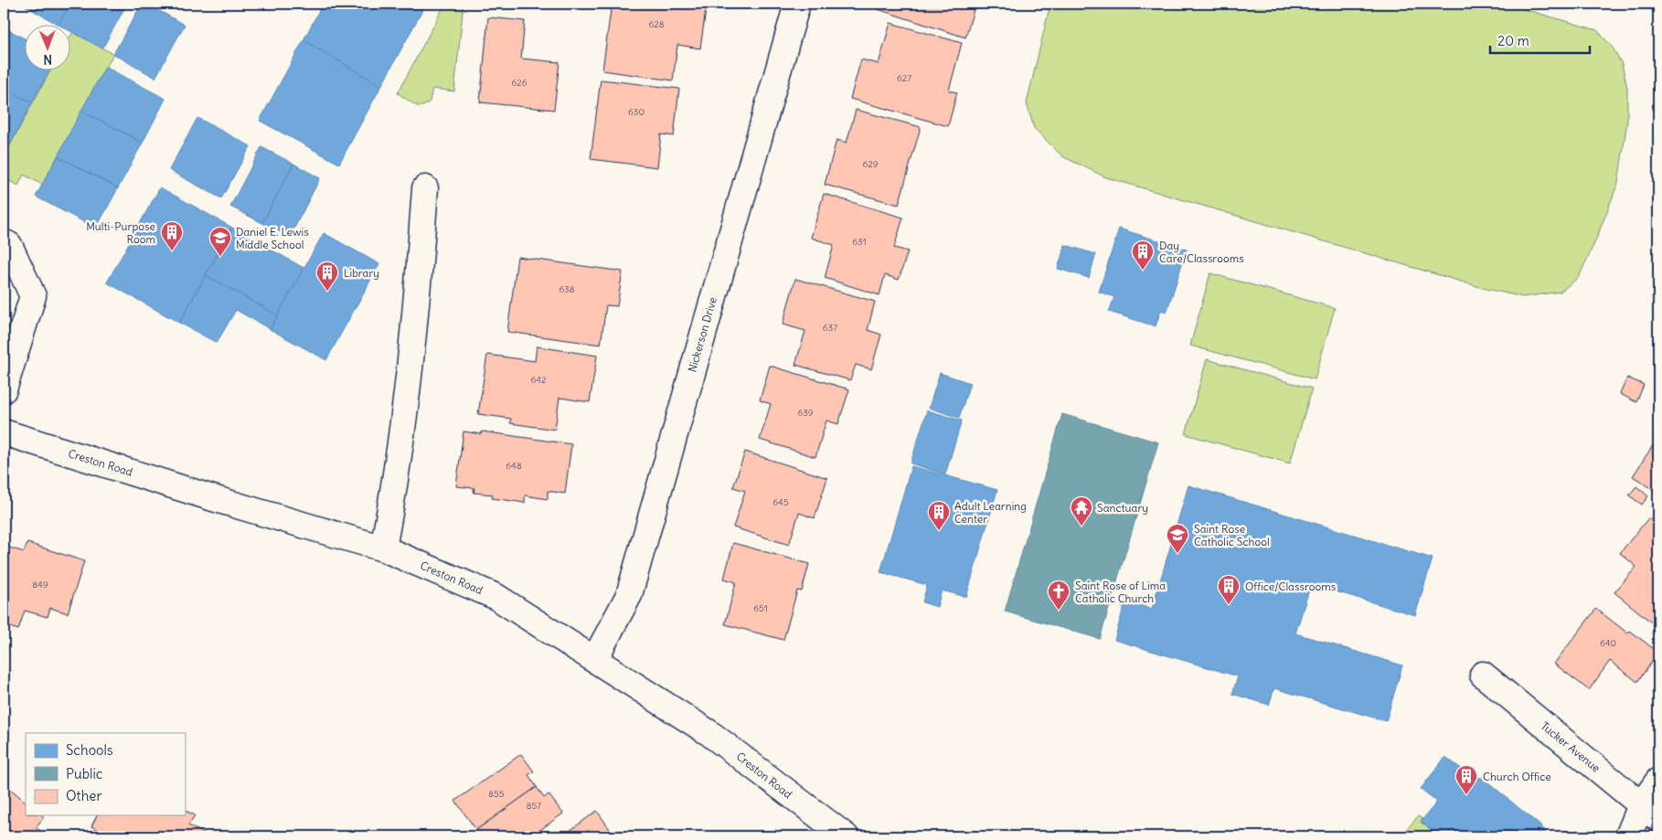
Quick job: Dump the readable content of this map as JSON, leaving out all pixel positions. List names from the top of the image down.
{
  "streets": {
    "street": ["Nickerson Drive", "Creston Road", "Tucker Avenue"]
  },
  "crossings": [
    ["Nickerson Drive", "Creston Road"]
  ],
  "places": {
    "building": [
      "Multi-Purpose Room",
      "Day Care/Classrooms",
      "Library",
      "Adult Learning Center",
      "Office/Classrooms",
      "Church Office"
    ],
    "school or university": ["Daniel E. Lewis Middle School", "Saint Rose Catholic School"],
    "temple": ["Sanctuary"],
    "church": ["Saint Rose of Lima Catholic Church"]
  },
  "house_numbers": [
    "628",
    "627",
    "626",
    "630",
    "629",
    "631",
    "638",
    "637",
    "642",
    "639",
    "648",
    "645",
    "849",
    "651",
    "640",
    "855",
    "857"
  ],
  "legend": ["Schools", "Public", "Other"],
  "scale_bar": "20 m",
  "north": "bottom"
}
